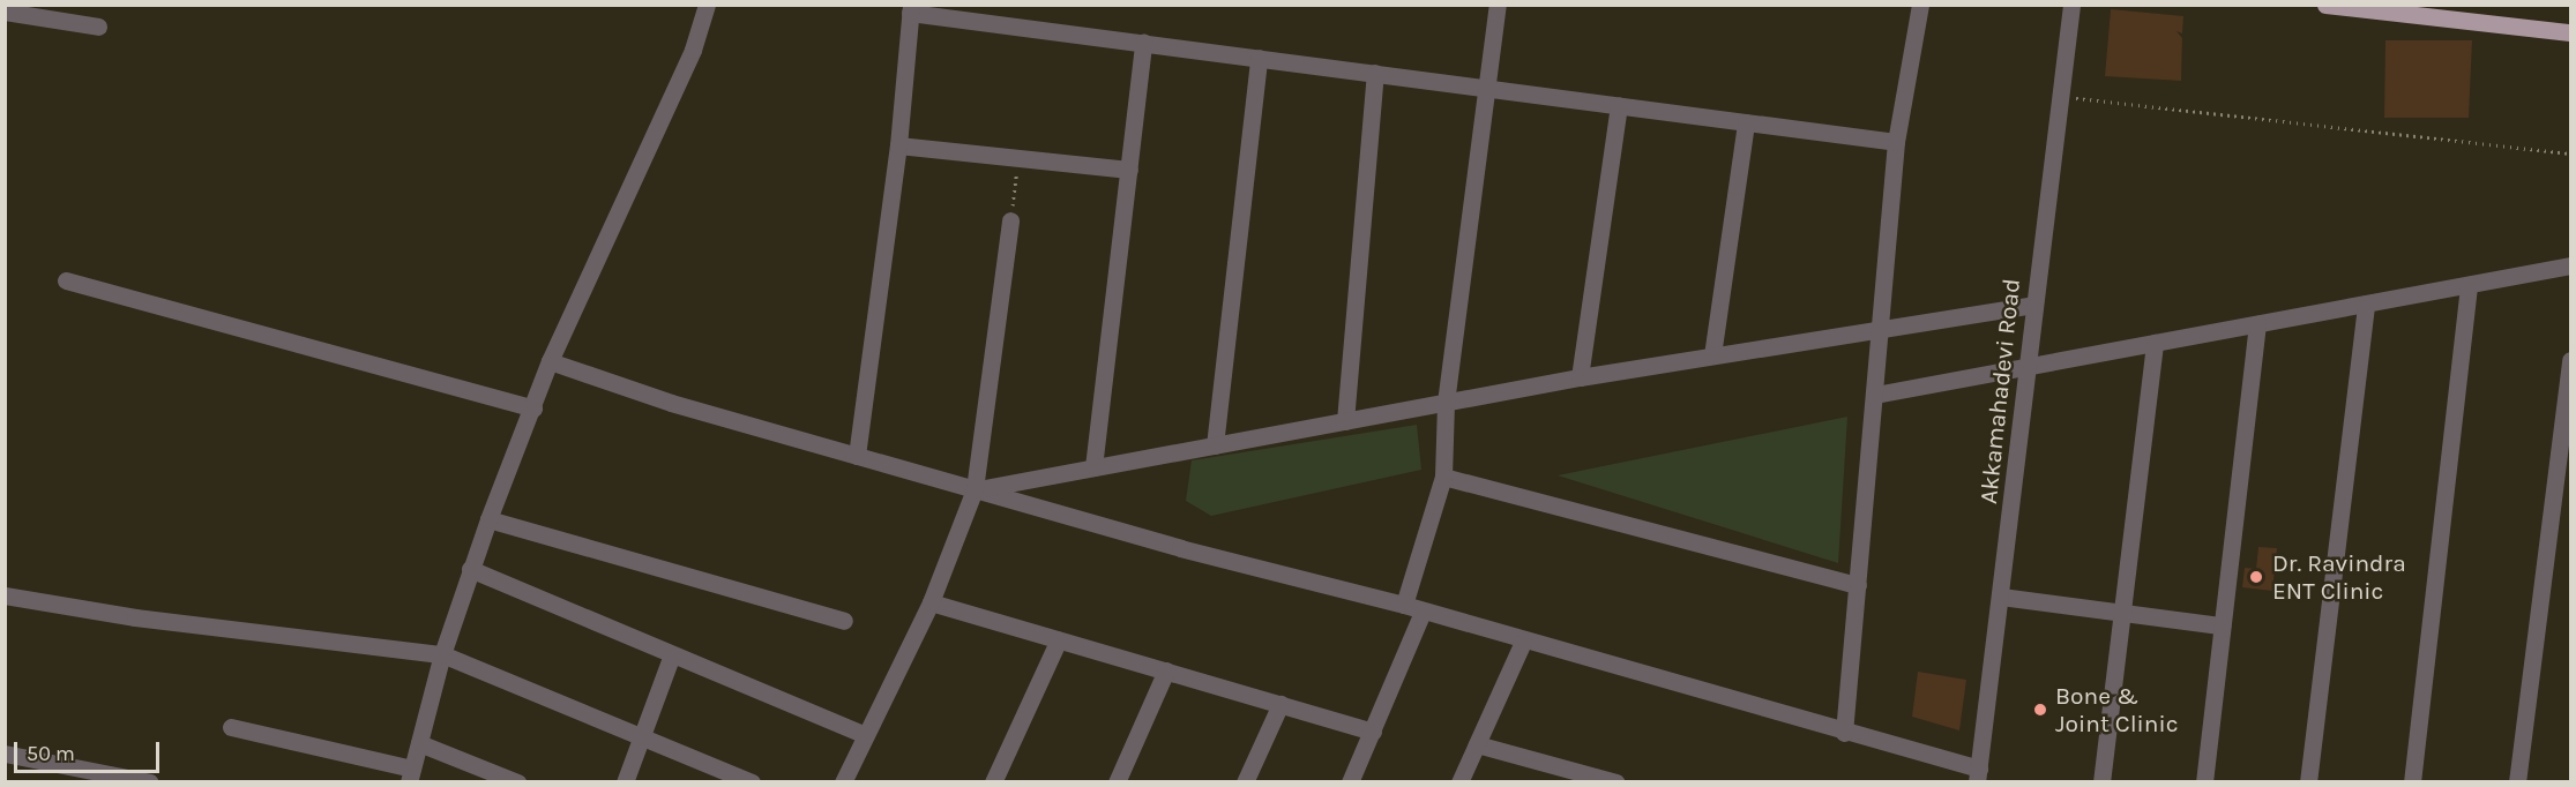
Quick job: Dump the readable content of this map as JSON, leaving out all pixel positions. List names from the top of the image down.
{
  "streets": {
    "street": ["Akkamahadevi Road"]
  },
  "places": ["Dr. Ravindra ENT Clinic", "Bone & Joint Clinic"],
  "scale_bar": "50 m"
}
